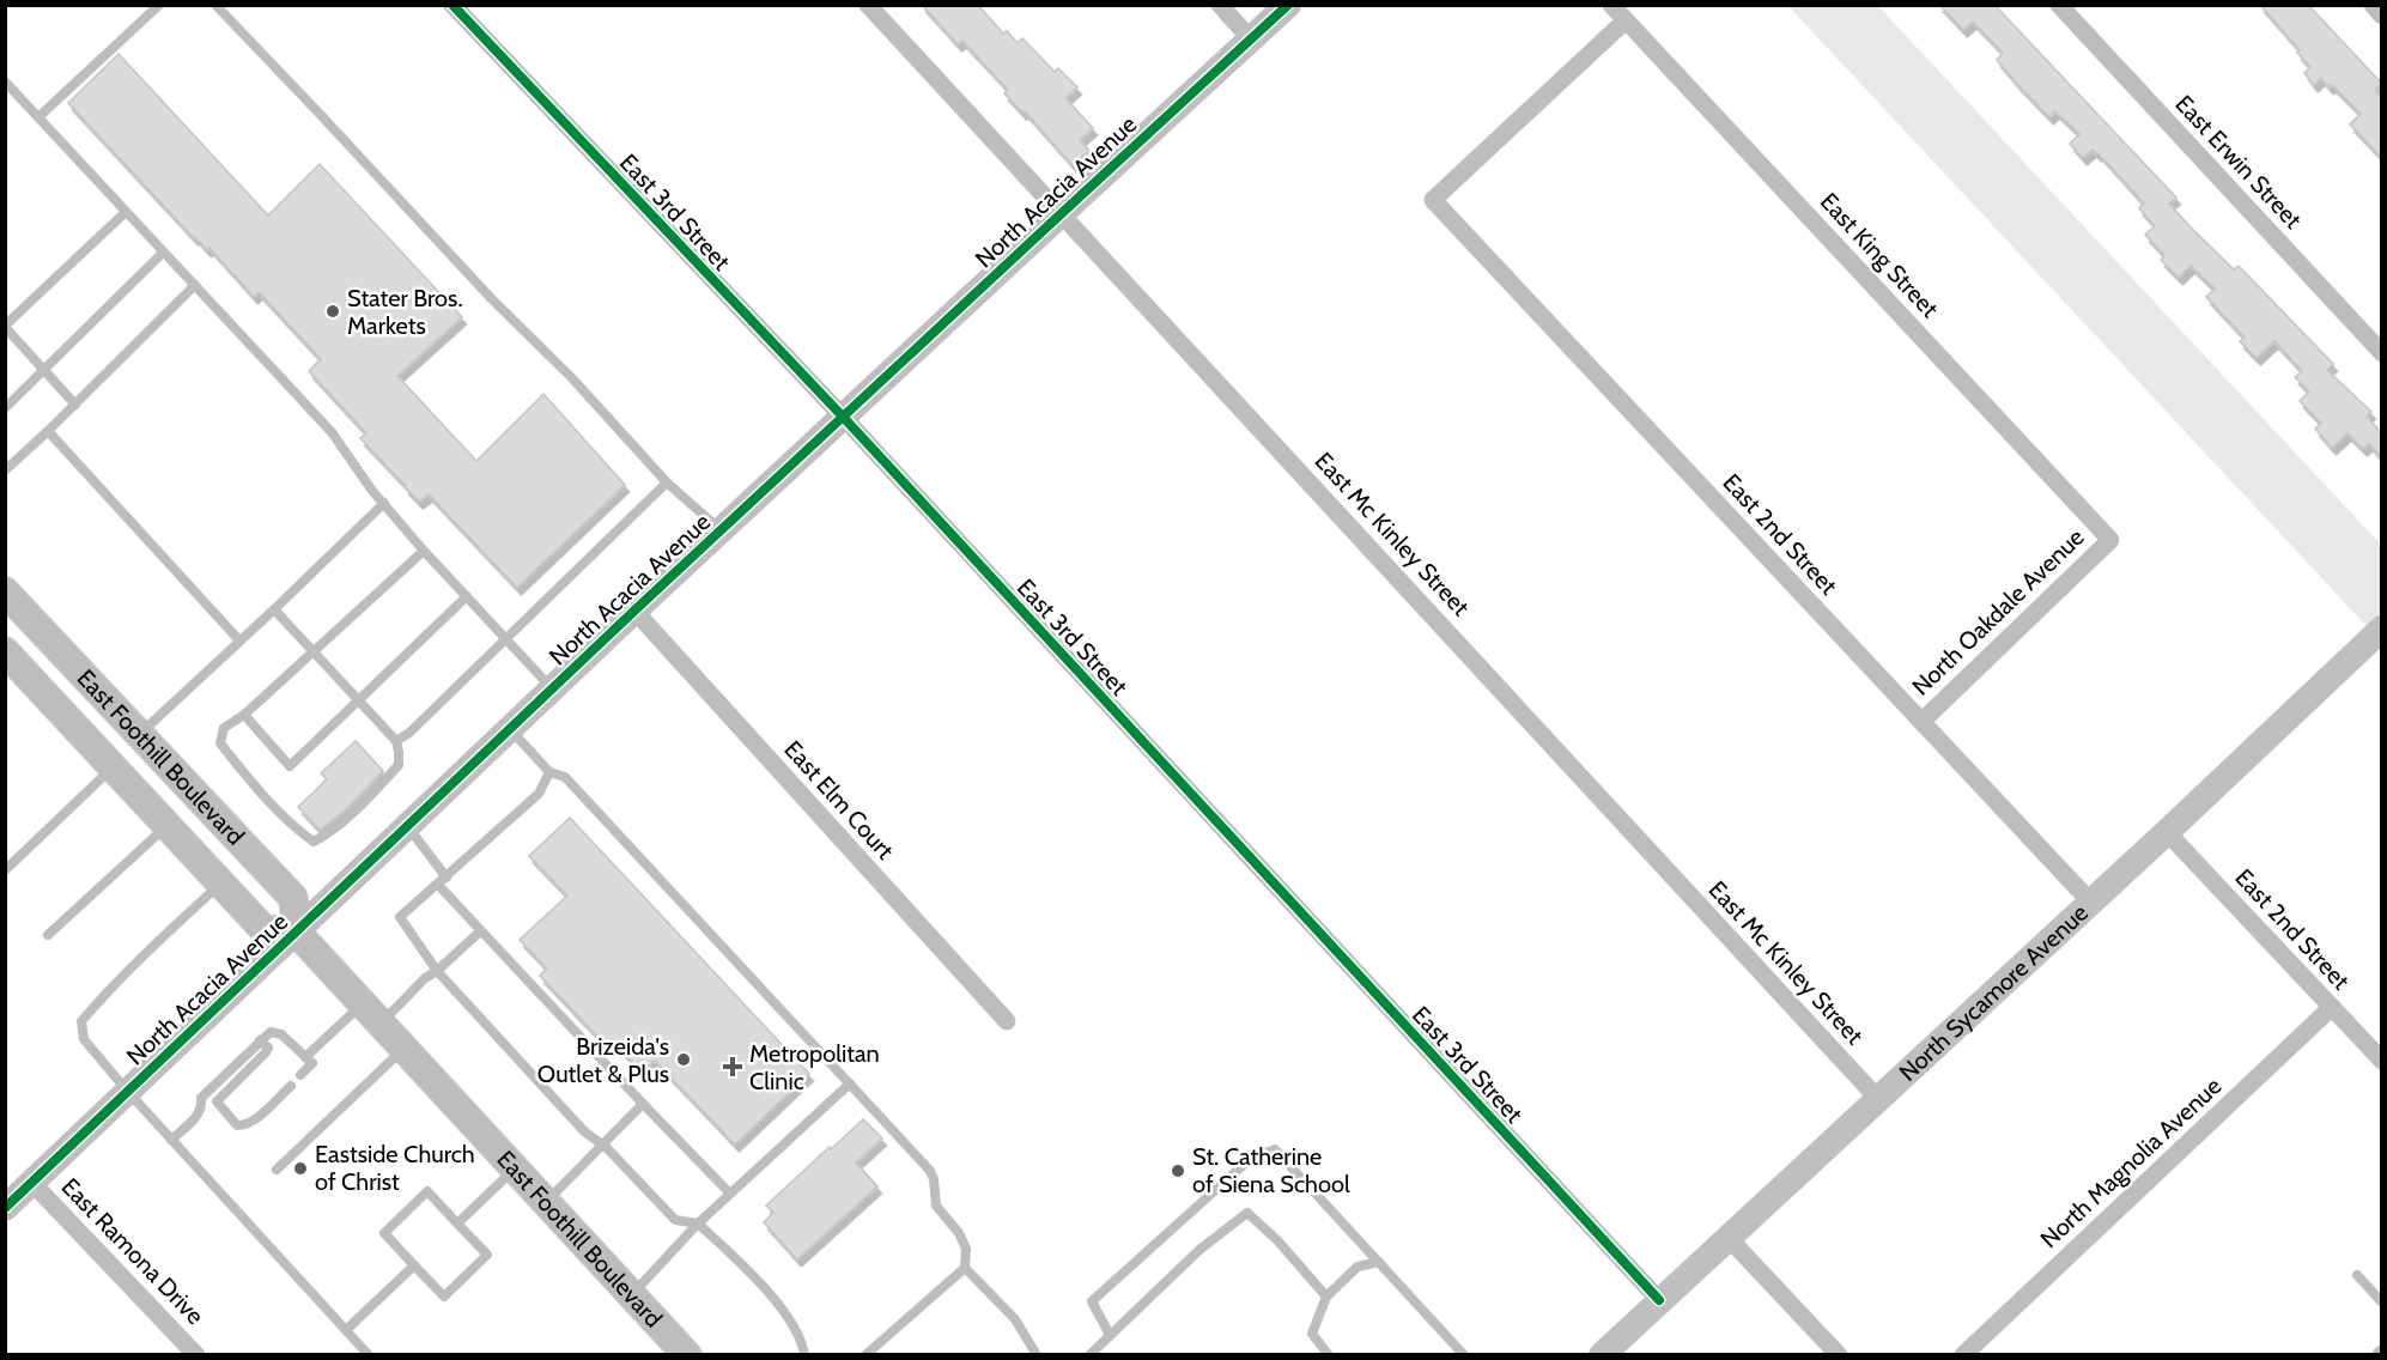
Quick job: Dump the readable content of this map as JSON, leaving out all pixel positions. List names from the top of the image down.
{
  "streets": {
    "main road": ["East Foothill Boulevard"],
    "street": [
      "East Erwin Street",
      "North Acacia Avenue",
      "East 3rd Street",
      "East King Street",
      "East Mc Kinley Street",
      "East 2nd Street",
      "North Oakdale Avenue",
      "East Elm Court",
      "North Sycamore Avenue",
      "North Magnolia Avenue",
      "East Ramona Drive"
    ]
  },
  "crossings": [
    ["North Acacia Avenue", "East 3rd Street"],
    ["North Acacia Avenue", "East Mc Kinley Street"],
    ["North Acacia Avenue", "East Foothill Boulevard"],
    ["North Acacia Avenue", "East Elm Court"],
    ["North Acacia Avenue", "East Ramona Drive"],
    ["East 3rd Street", "North Sycamore Avenue"],
    ["East King Street", "East 2nd Street"],
    ["East King Street", "North Oakdale Avenue"],
    ["East Mc Kinley Street", "North Sycamore Avenue"],
    ["East 2nd Street", "North Oakdale Avenue"],
    ["East 2nd Street", "North Sycamore Avenue"],
    ["East 2nd Street", "North Magnolia Avenue"]
  ],
  "places": {
    "other": [
      "Stater Bros. Markets",
      "Brizeida's Outlet & Plus",
      "Eastside Church of Christ",
      "St. Catherine of Siena School"
    ],
    "health": ["Metropolitan Clinic"]
  }
}
